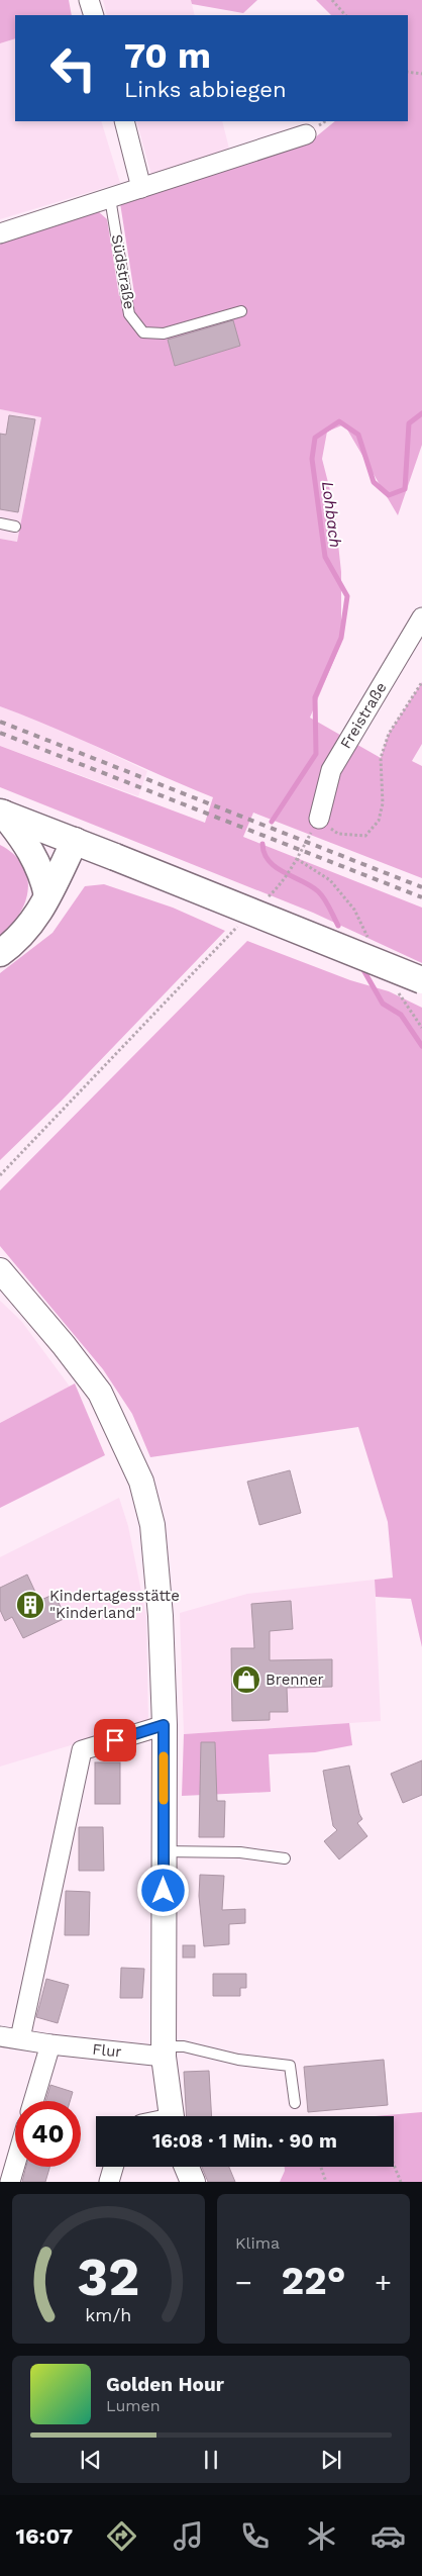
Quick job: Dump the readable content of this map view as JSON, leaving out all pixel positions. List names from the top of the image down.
{
  "streets": {
    "street": ["Freistraße", "Flur"],
    "lane": ["Südstraße"]
  },
  "water": ["Lohbach"],
  "places": {
    "building": ["Kindertagesstätte \"Kinderland\""],
    "shop": ["Brenner"]
  },
  "page": {
    "turn": ["70 m", "Links abbiegen"],
    "limit": "40",
    "trip": "16:08 · 1 Min. · 90 m",
    "tile": "Klima",
    "heat": ["−", "22°", "+"],
    "song": ["Golden Hour", "Lumen"],
    "tabs": "16:07",
    "gauge": ["32", "km/h"]
  }
}
